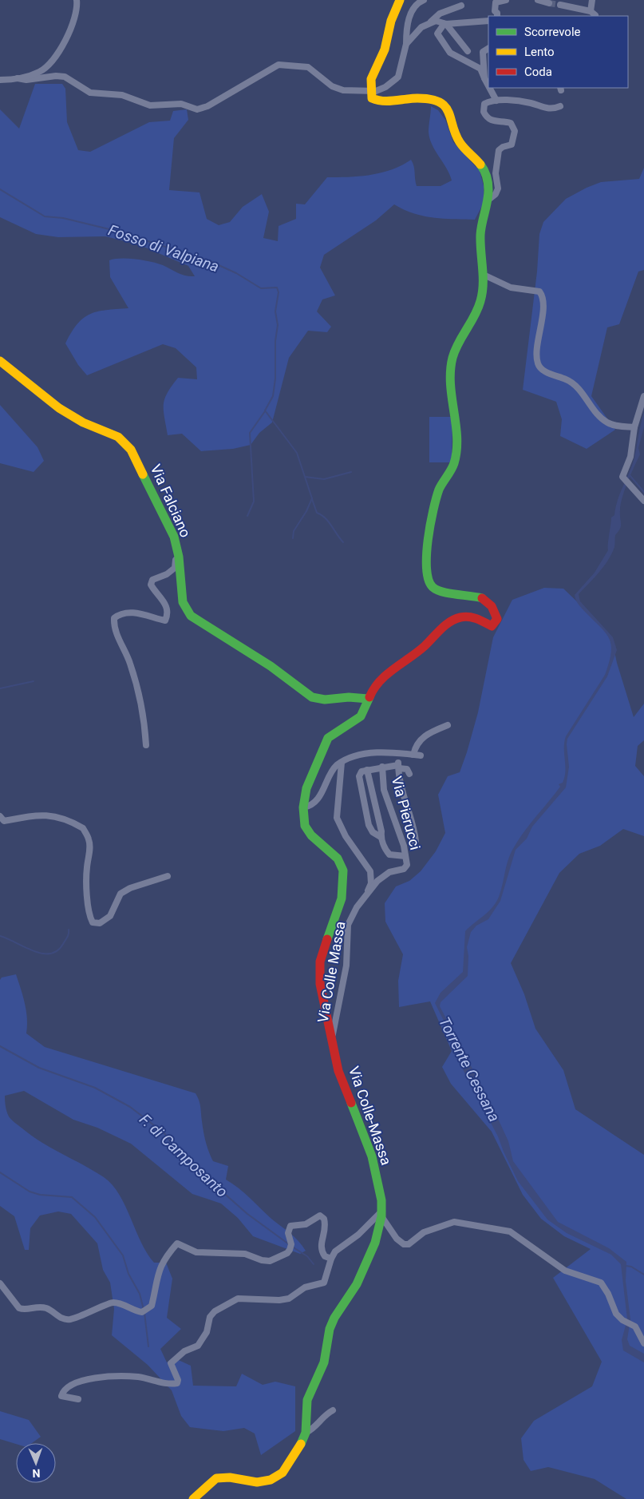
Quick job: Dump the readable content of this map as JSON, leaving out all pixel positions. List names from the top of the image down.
{
  "streets": {
    "street": [
      "Via Falciano",
      "Via Pierucci",
      "Via Colle Massa",
      "Via Colle-Massa"
    ]
  },
  "crossings": [
    ["Via Falciano", "Via Colle-Massa"],
    ["Via Pierucci", "Via Colle Massa"],
    ["Via Colle Massa", "Via Colle-Massa"]
  ],
  "water": ["Fosso di Valpiana", "Torrente Cessana", "F. di Camposanto"],
  "legend": ["Scorrevole", "Lento", "Coda"],
  "north": "bottom"
}
